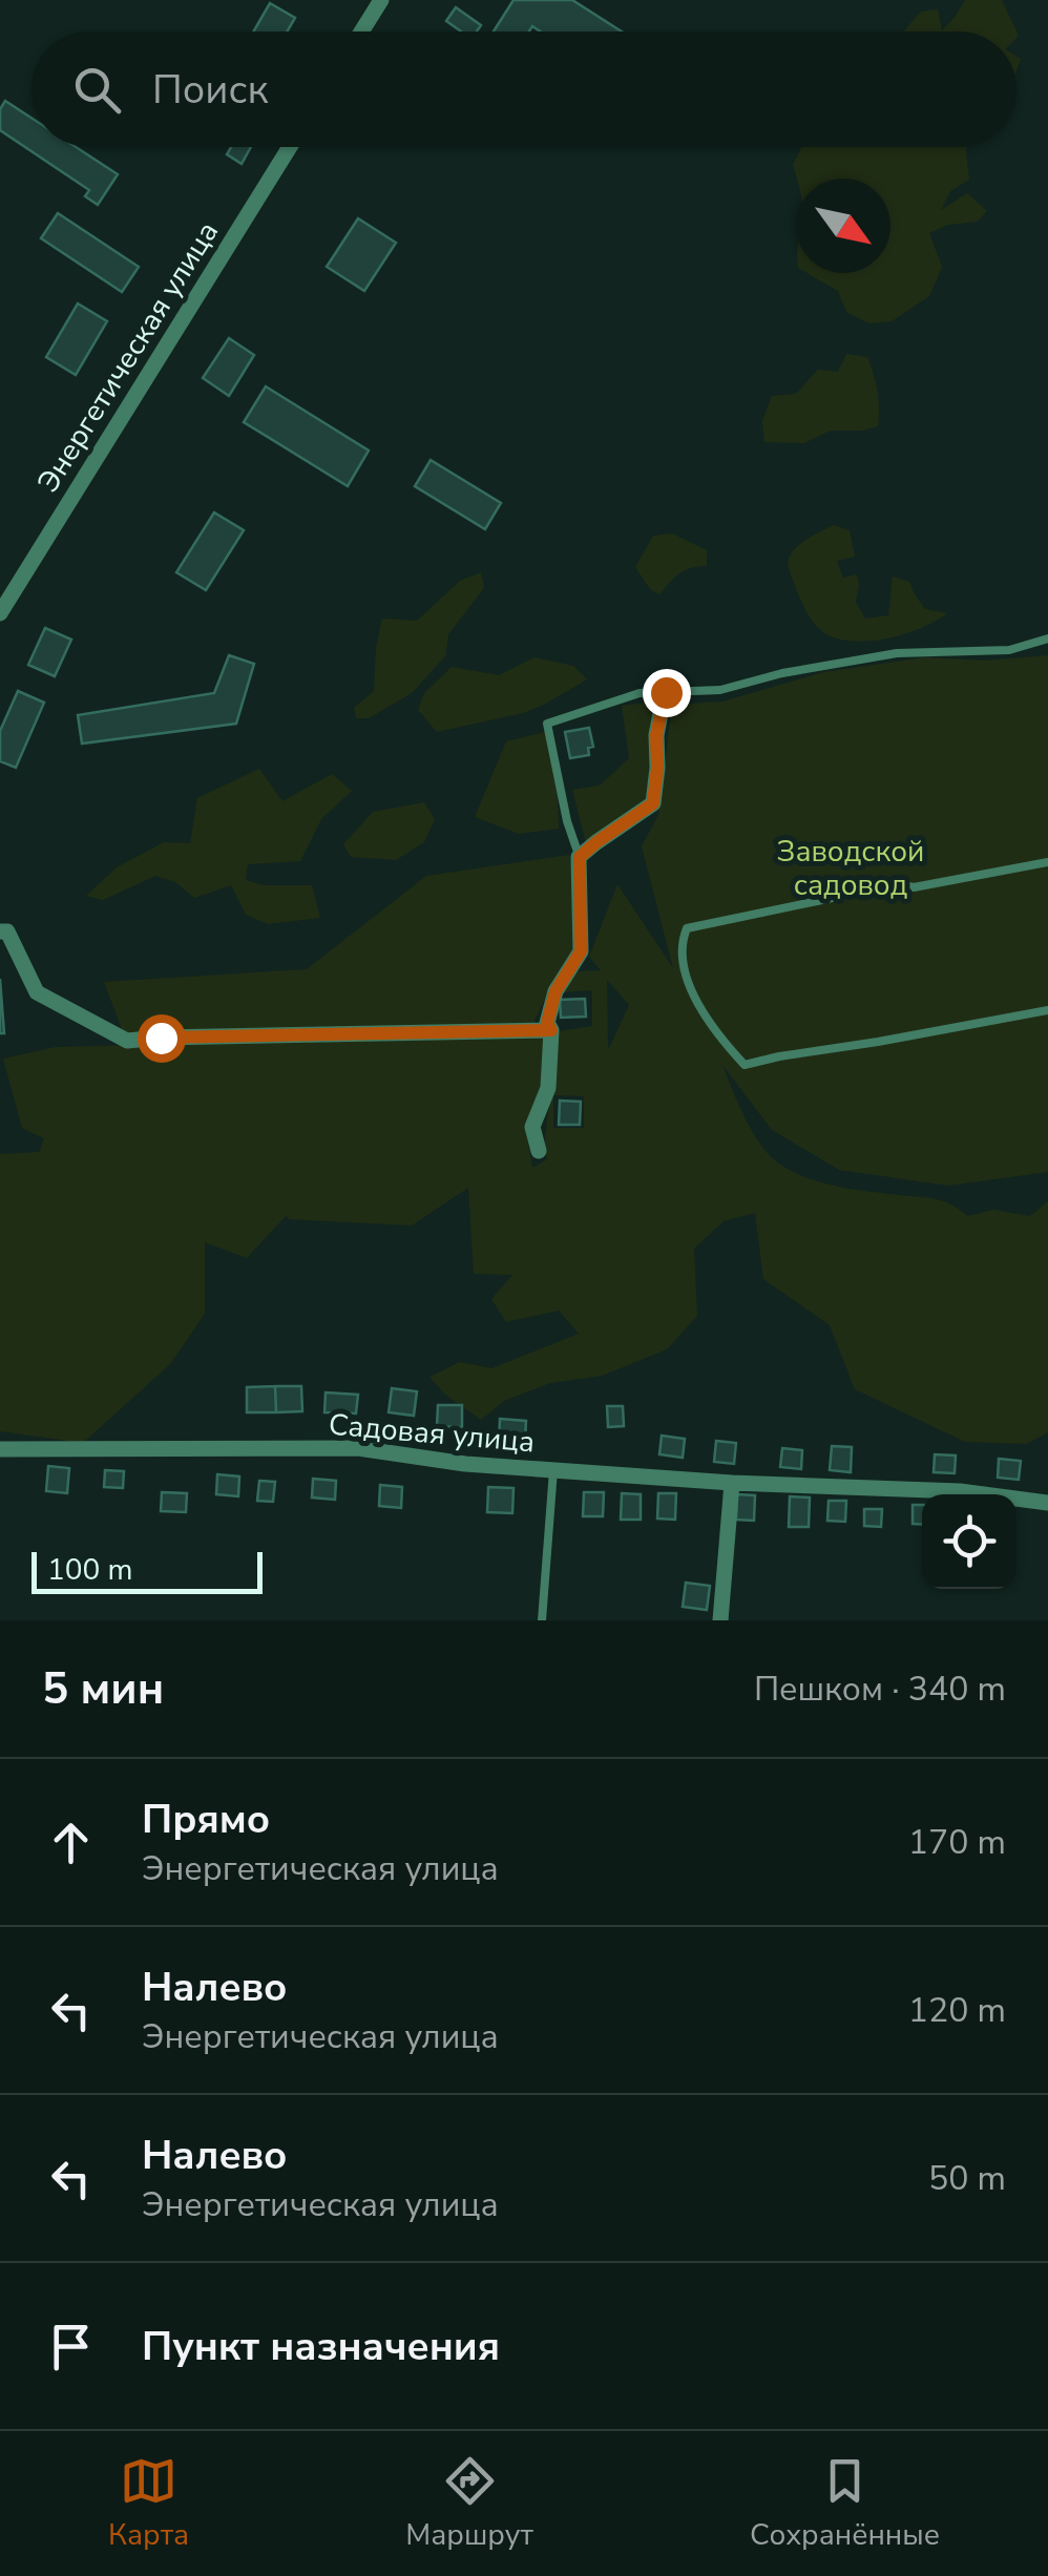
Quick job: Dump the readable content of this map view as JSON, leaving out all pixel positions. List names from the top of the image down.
{
  "streets": {
    "street": ["Энергетическая улица", "Садовая улица"]
  },
  "parks": ["Заводской садовод"],
  "scale_bar": "100 m",
  "north": "bottom right",
  "page": {
    "search": "Поиск",
    "scale": "100 m",
    "heading": ["5 мин", "Пешком · 340 m"],
    "list": [
      ["Прямо", "Энергетическая улица", "170 m"],
      ["Налево", "Энергетическая улица", "120 m"],
      ["Налево", "Энергетическая улица", "50 m"],
      "Пункт назначения"
    ],
    "nav": ["Карта", "Маршрут", "Сохранённые"]
  }
}
